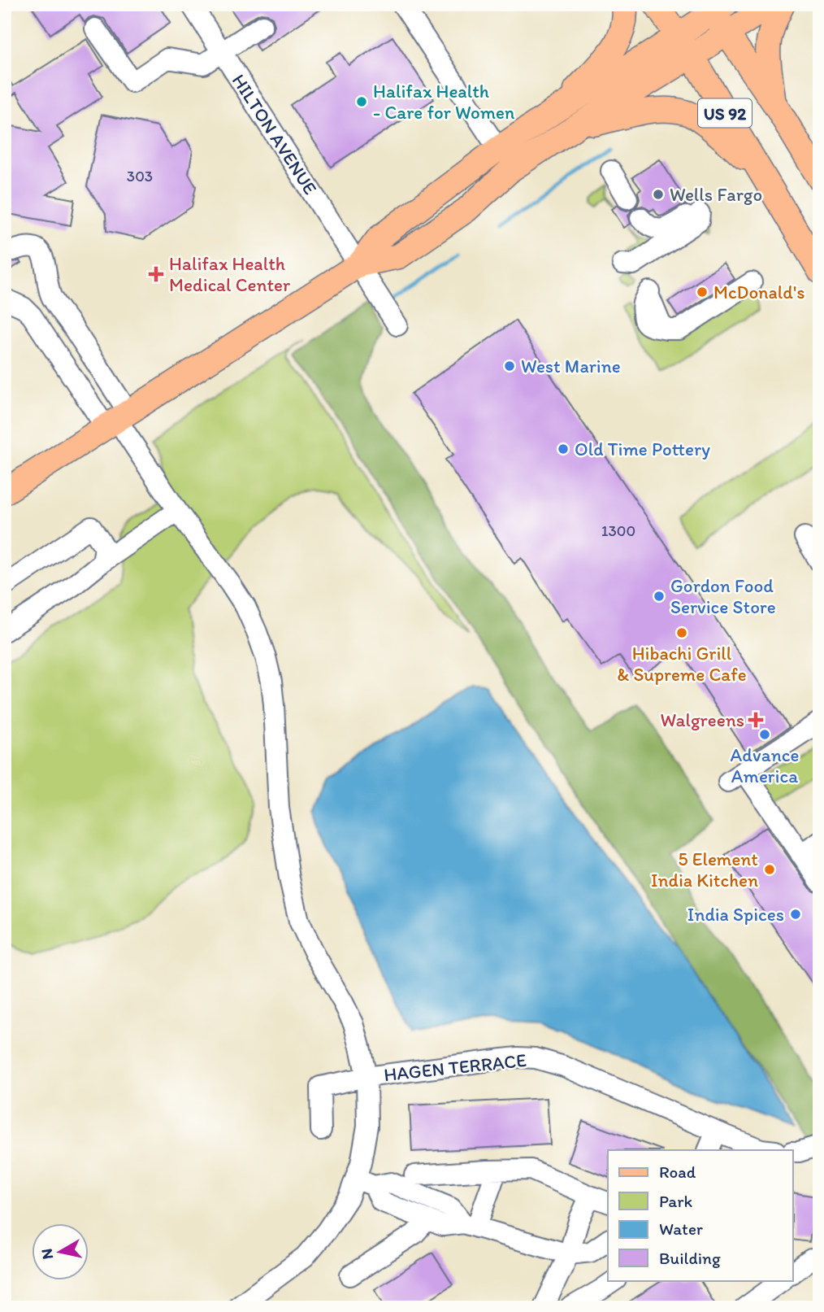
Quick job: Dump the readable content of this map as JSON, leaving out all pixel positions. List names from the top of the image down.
{
  "streets": {
    "main road": ["US 92"],
    "street": ["HILTON AVENUE", "HAGEN TERRACE"]
  },
  "places": {
    "other": [
      "Halifax Health - Care for Women",
      "Wells Fargo",
      "McDonald's",
      "West Marine",
      "Old Time Pottery",
      "Gordon Food Service Store",
      "Hibachi Grill & Supreme Cafe",
      "Advance America",
      "5 Element India Kitchen",
      "India Spices"
    ],
    "health": ["Halifax Health Medical Center", "Walgreens"]
  },
  "house_numbers": ["303", "1300"],
  "legend": [
    "Road",
    "Park",
    "Water",
    "Building"
  ],
  "north": "left"
}
